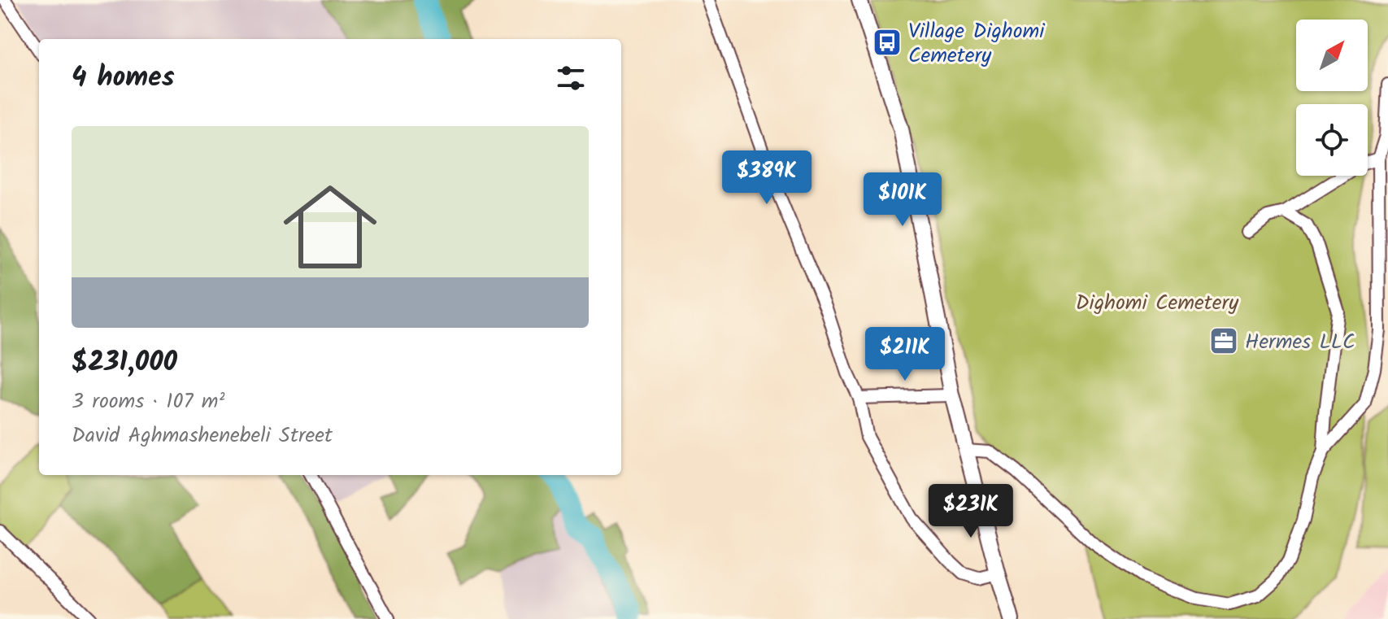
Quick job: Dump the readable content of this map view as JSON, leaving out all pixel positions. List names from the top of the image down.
{
  "parks": ["Dighomi Cemetery"],
  "places": {
    "bus stop": ["Village Dighomi Cemetery"],
    "office": ["Hermes LLC"]
  },
  "north": "top right",
  "page": {
    "heading": "4 homes",
    "list": [
      {
        "name": "$231,000",
        "note": "3 rooms · 107 m² · David Aghmashenebeli Street"
      }
    ],
    "price": [
      "$389K",
      "$101K",
      "$211K",
      "$231K"
    ]
  }
}
